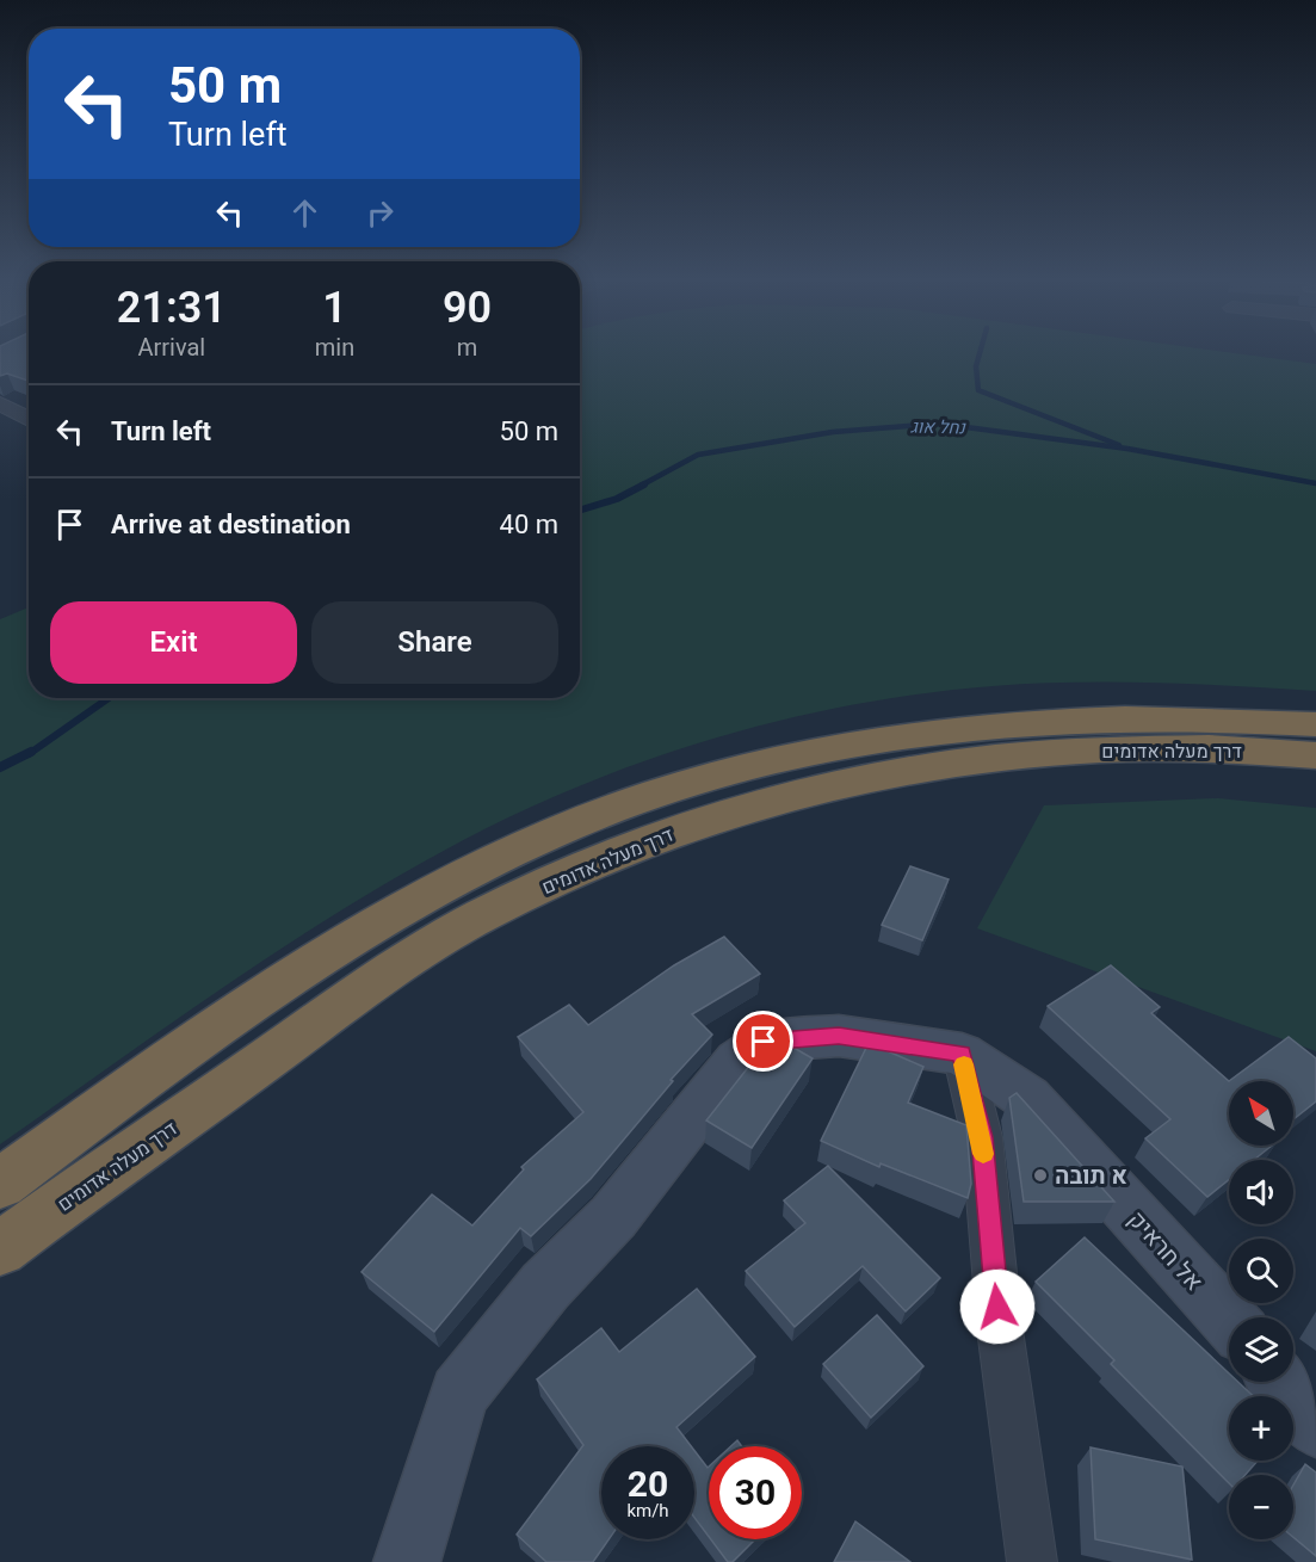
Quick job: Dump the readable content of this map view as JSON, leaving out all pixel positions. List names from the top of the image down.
{
  "streets": {
    "highway": ["דרך מעלה אדומים"],
    "street": ["אל חראיק"]
  },
  "water": ["נחל אוג"],
  "places": ["א תובה"],
  "north": "top left",
  "page": {
    "turn": ["50 m", "Turn left"],
    "eta": [
      "21:31",
      "Arrival",
      "1",
      "min",
      "90",
      "m"
    ],
    "list": [
      {
        "name": "Turn left",
        "value": "50 m"
      },
      {
        "name": "Arrive at destination",
        "value": "40 m"
      }
    ],
    "buttons": ["Exit", "Share"],
    "map_buttons": ["+", "−"],
    "speed": "20 km/h",
    "limit": "30"
  }
}
